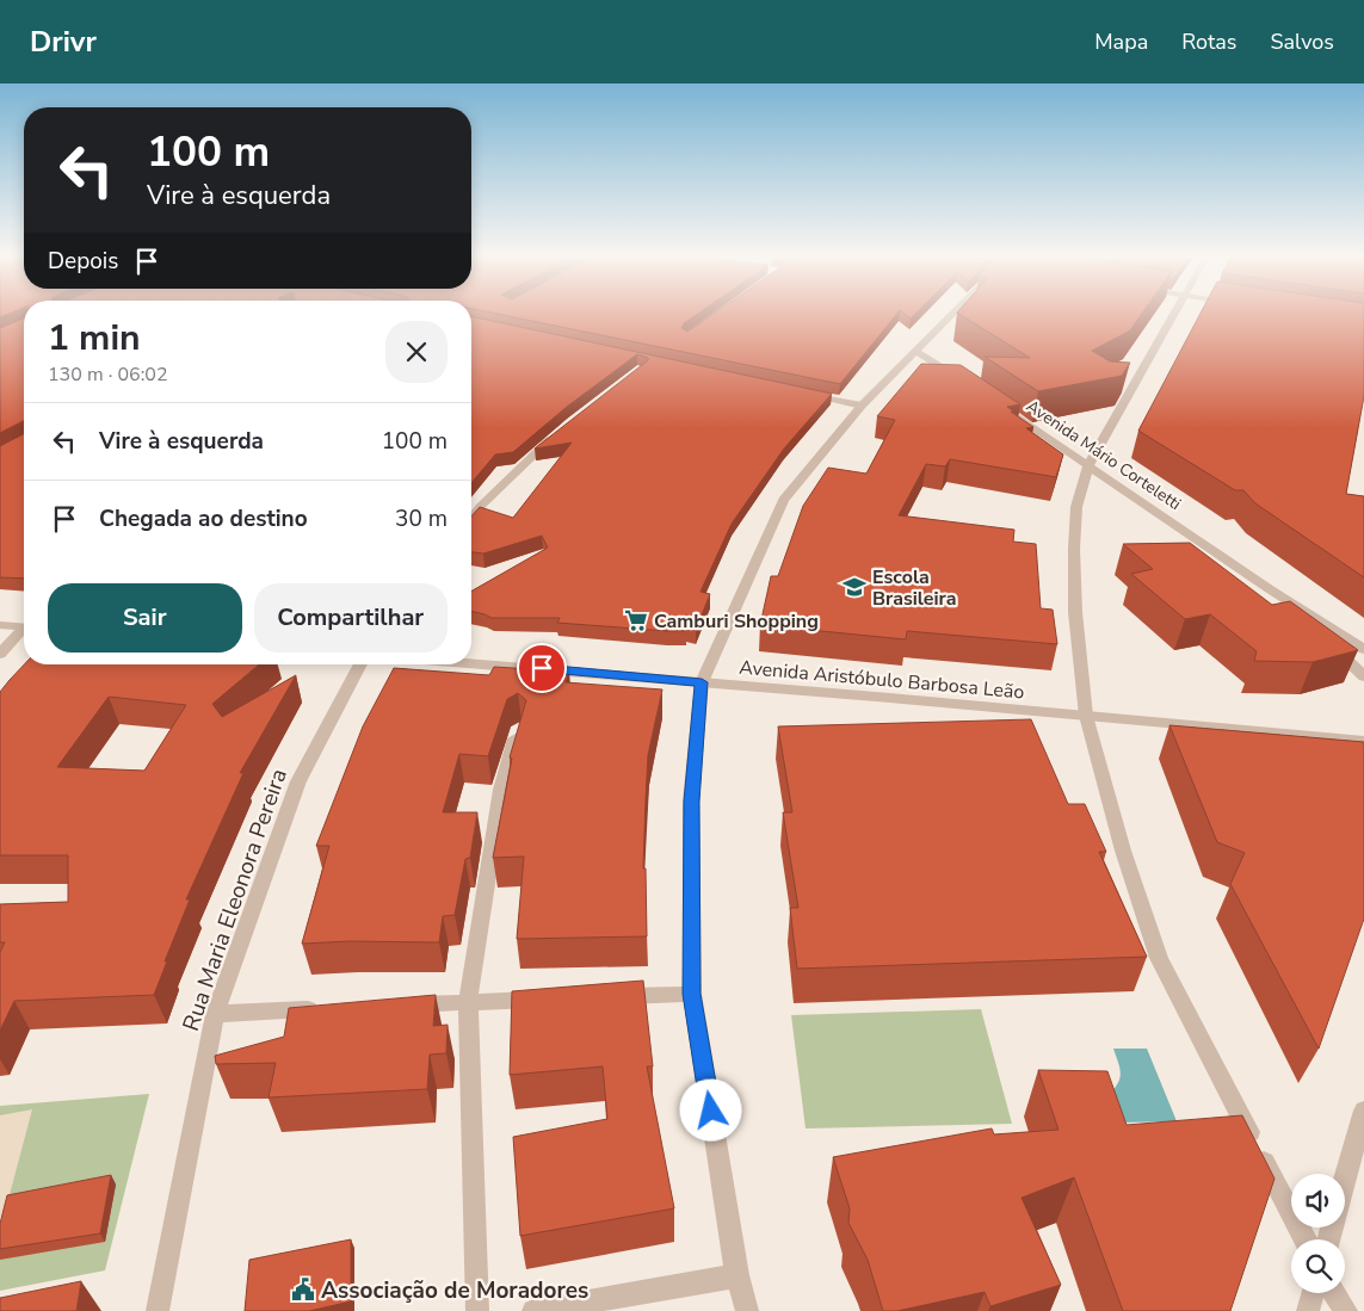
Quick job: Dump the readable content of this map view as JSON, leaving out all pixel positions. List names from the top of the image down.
{
  "streets": {
    "street": ["Avenida Mário Corteletti", "Avenida Aristóbulo Barbosa Leão", "Rua Maria Eleonora Pereira"]
  },
  "places": {
    "school or university": ["Escola Brasileira"],
    "supermarket": ["Camburi Shopping"],
    "public building": ["Associação de Moradores"]
  },
  "page": {
    "header": "Drivr",
    "nav": ["Mapa", "Rotas", "Salvos"],
    "turn": ["100 m", "Vire à esquerda"],
    "then": "Depois",
    "heading": ["1 min", "130 m · 06:02"],
    "list": [
      {
        "name": "Vire à esquerda",
        "value": "100 m"
      },
      {
        "name": "Chegada ao destino",
        "value": "30 m"
      }
    ],
    "buttons": ["Sair", "Compartilhar"]
  }
}
